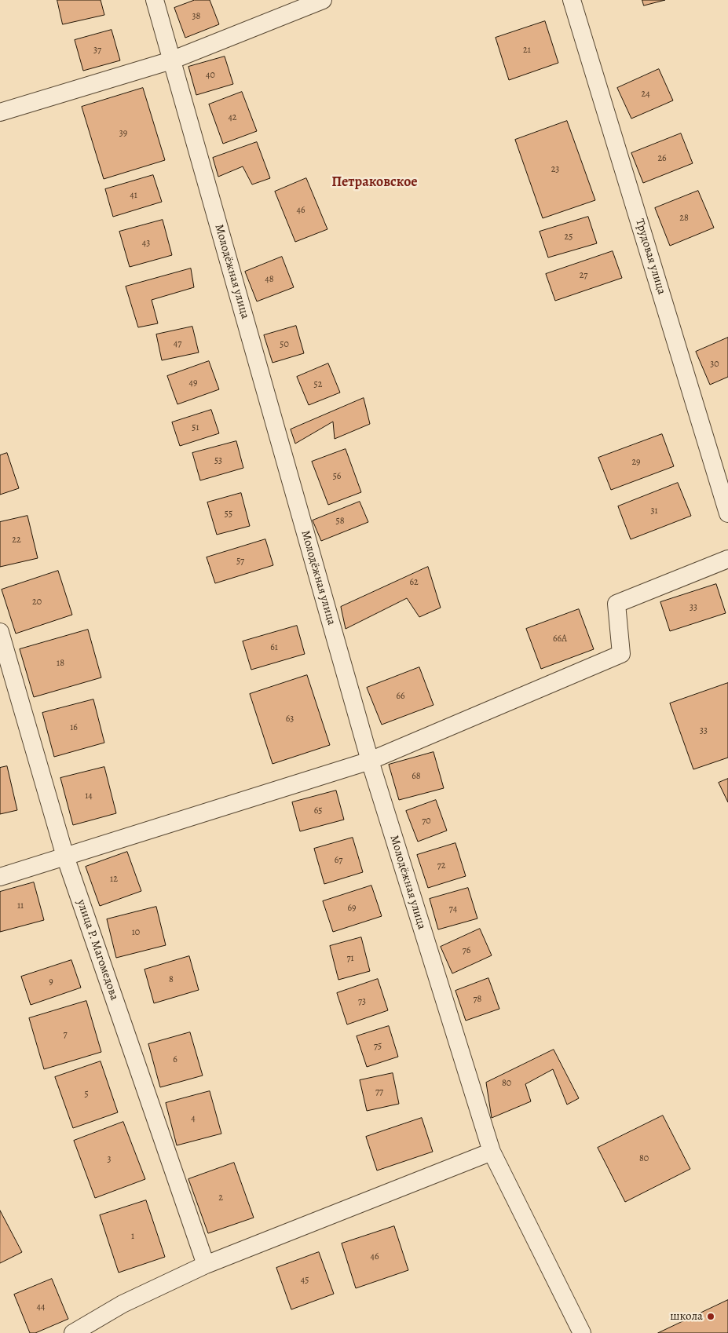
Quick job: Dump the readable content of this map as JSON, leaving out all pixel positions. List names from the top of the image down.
{
  "streets": {
    "street": ["Трудовая улица", "Молодёжная улица", "улица Р. Магомедова"]
  },
  "districts": ["Петраковское"],
  "places": ["школа"],
  "house_numbers": [
    "38",
    "37",
    "21",
    "40",
    "24",
    "42",
    "39",
    "26",
    "23",
    "41",
    "46",
    "28",
    "25",
    "43",
    "27",
    "48",
    "47",
    "50",
    "30",
    "49",
    "52",
    "51",
    "53",
    "29",
    "56",
    "31",
    "55",
    "58",
    "22",
    "57",
    "62",
    "20",
    "33",
    "66А",
    "61",
    "18",
    "66",
    "63",
    "16",
    "33",
    "68",
    "14",
    "65",
    "70",
    "67",
    "72",
    "12",
    "11",
    "69",
    "74",
    "10",
    "76",
    "71",
    "8",
    "9",
    "78",
    "73",
    "7",
    "75",
    "6",
    "80",
    "77",
    "5",
    "4",
    "80",
    "3",
    "2",
    "1",
    "46",
    "45",
    "44"
  ]
}
